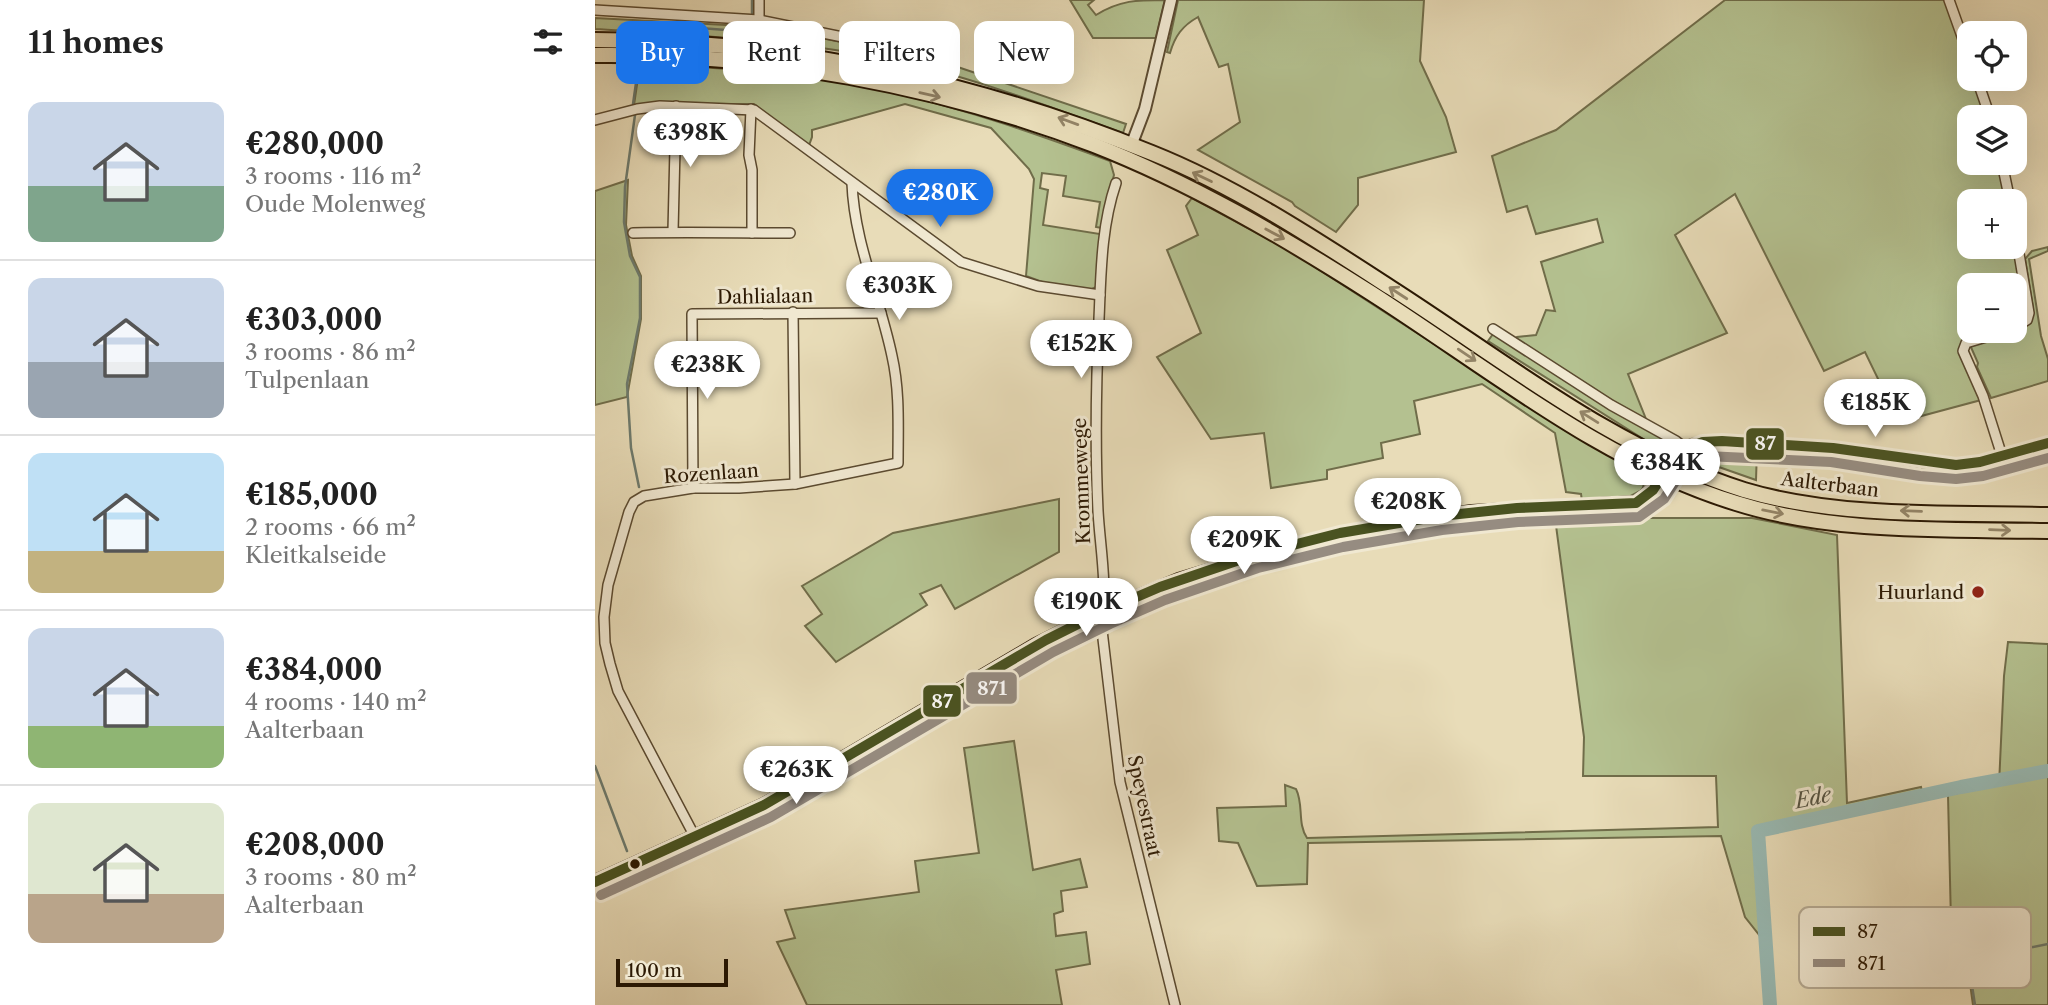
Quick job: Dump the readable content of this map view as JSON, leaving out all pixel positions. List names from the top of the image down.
{
  "streets": {
    "highway": ["Aalterbaan"],
    "street": [
      "Dahlialaan",
      "Rozenlaan",
      "Krommewege",
      "Speyestraat"
    ]
  },
  "crossings": [
    ["Dahlialaan", "Rozenlaan"],
    ["Krommewege", "Speyestraat"]
  ],
  "water": ["Ede"],
  "places": ["Huurland"],
  "lines": ["transit line 87", "transit line 871"],
  "legend": ["87", "871"],
  "scale_bar": "100 m",
  "page": {
    "heading": "11 homes",
    "map_buttons": ["+", "−"],
    "chip": [
      "Buy",
      "Rent",
      "Filters",
      "New"
    ],
    "list": [
      {
        "name": "€280,000",
        "note": "3 rooms · 116 m² · Oude Molenweg"
      },
      {
        "name": "€303,000",
        "note": "3 rooms · 86 m² · Tulpenlaan"
      },
      {
        "name": "€185,000",
        "note": "2 rooms · 66 m² · Kleitkalseide"
      },
      {
        "name": "€384,000",
        "note": "4 rooms · 140 m² · Aalterbaan"
      },
      {
        "name": "€208,000",
        "note": "3 rooms · 80 m² · Aalterbaan"
      }
    ],
    "price": [
      "€398K",
      "€280K",
      "€303K",
      "€152K",
      "€238K",
      "€185K",
      "€384K",
      "€208K",
      "€209K",
      "€190K",
      "€263K"
    ],
    "scale": "100 m"
  }
}
